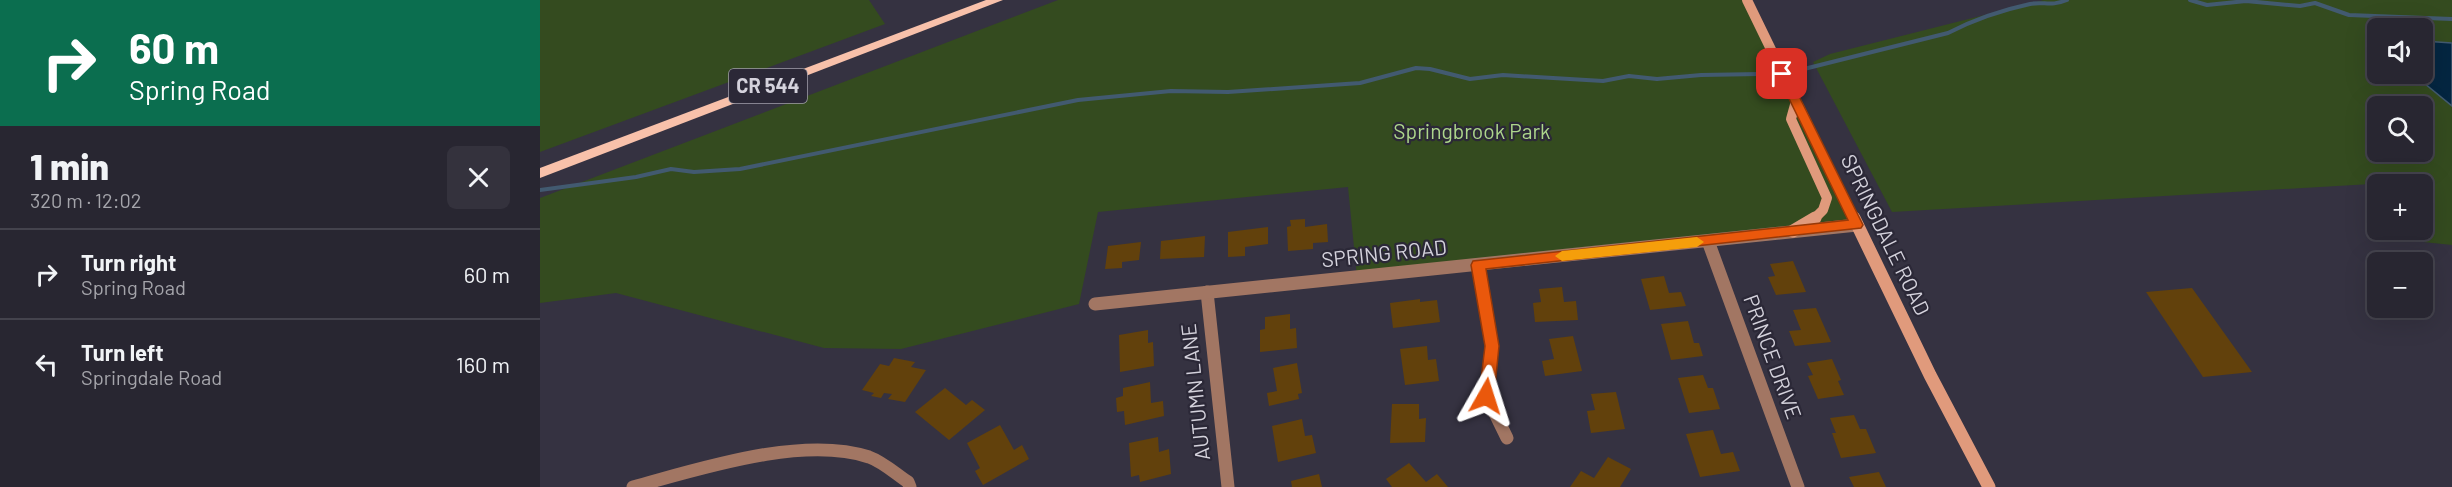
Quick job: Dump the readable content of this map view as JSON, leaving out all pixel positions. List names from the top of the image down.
{
  "streets": {
    "main road": ["CR 544", "SPRINGDALE ROAD"],
    "street": ["SPRING ROAD", "PRINCE DRIVE", "AUTUMN LANE"]
  },
  "crossings": [
    ["SPRINGDALE ROAD", "SPRING ROAD"],
    ["SPRING ROAD", "PRINCE DRIVE"],
    ["SPRING ROAD", "AUTUMN LANE"]
  ],
  "parks": ["Springbrook Park"],
  "page": {
    "turn": ["60 m", "Spring Road"],
    "map_buttons": ["+", "−"],
    "heading": ["1 min", "320 m · 12:02"],
    "list": [
      {
        "name": "Turn right",
        "note": "Spring Road",
        "value": "60 m"
      },
      {
        "name": "Turn left",
        "note": "Springdale Road",
        "value": "160 m"
      }
    ]
  }
}
